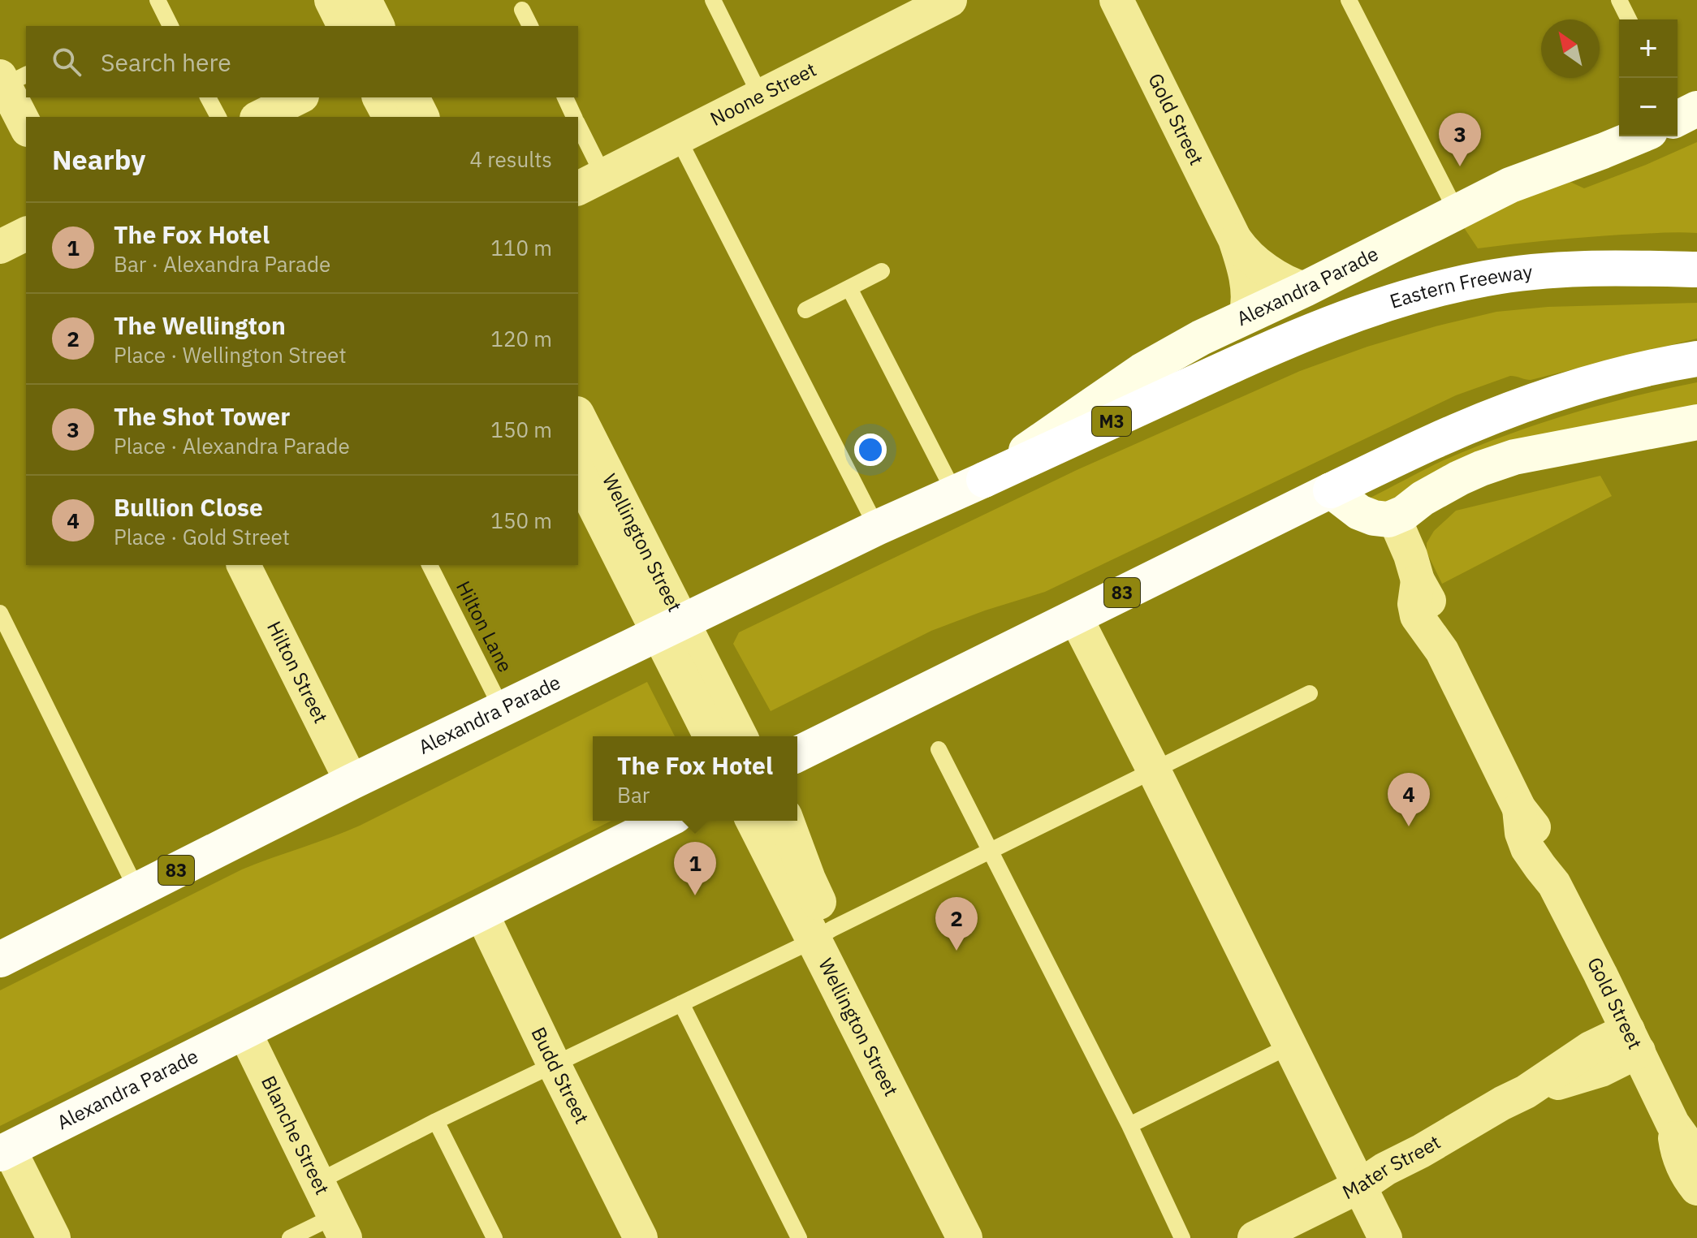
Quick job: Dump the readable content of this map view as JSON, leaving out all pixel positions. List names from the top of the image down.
{
  "streets": {
    "highway": [
      "Alexandra Parade",
      "Eastern Freeway",
      "M3",
      "83"
    ],
    "street": [
      "Noone Street",
      "Gold Street",
      "Wellington Street",
      "Hilton Street",
      "Budd Street",
      "Blanche Street",
      "Mater Street"
    ],
    "lane": ["Hilton Lane"]
  },
  "crossings": [
    ["Gold Street", "Alexandra Parade"],
    ["Gold Street", "Mater Street"],
    ["Alexandra Parade", "Eastern Freeway"],
    ["Alexandra Parade", "Wellington Street"],
    ["Alexandra Parade", "Hilton Lane"],
    ["Alexandra Parade", "Hilton Street"],
    ["Alexandra Parade", "Budd Street"],
    ["Alexandra Parade", "Blanche Street"]
  ],
  "north": "top left",
  "page": {
    "map_buttons": ["+", "−"],
    "search": "Search here",
    "pins": [
      "3",
      "4",
      "1",
      "2"
    ],
    "heading": ["Nearby", "4 results"],
    "list": [
      {
        "mark": "1",
        "name": "The Fox Hotel",
        "note": "Bar · Alexandra Parade",
        "value": "110 m"
      },
      {
        "mark": "2",
        "name": "The Wellington",
        "note": "Place · Wellington Street",
        "value": "120 m"
      },
      {
        "mark": "3",
        "name": "The Shot Tower",
        "note": "Place · Alexandra Parade",
        "value": "150 m"
      },
      {
        "mark": "4",
        "name": "Bullion Close",
        "note": "Place · Gold Street",
        "value": "150 m"
      }
    ],
    "popup": ["The Fox Hotel", "Bar"]
  }
}
